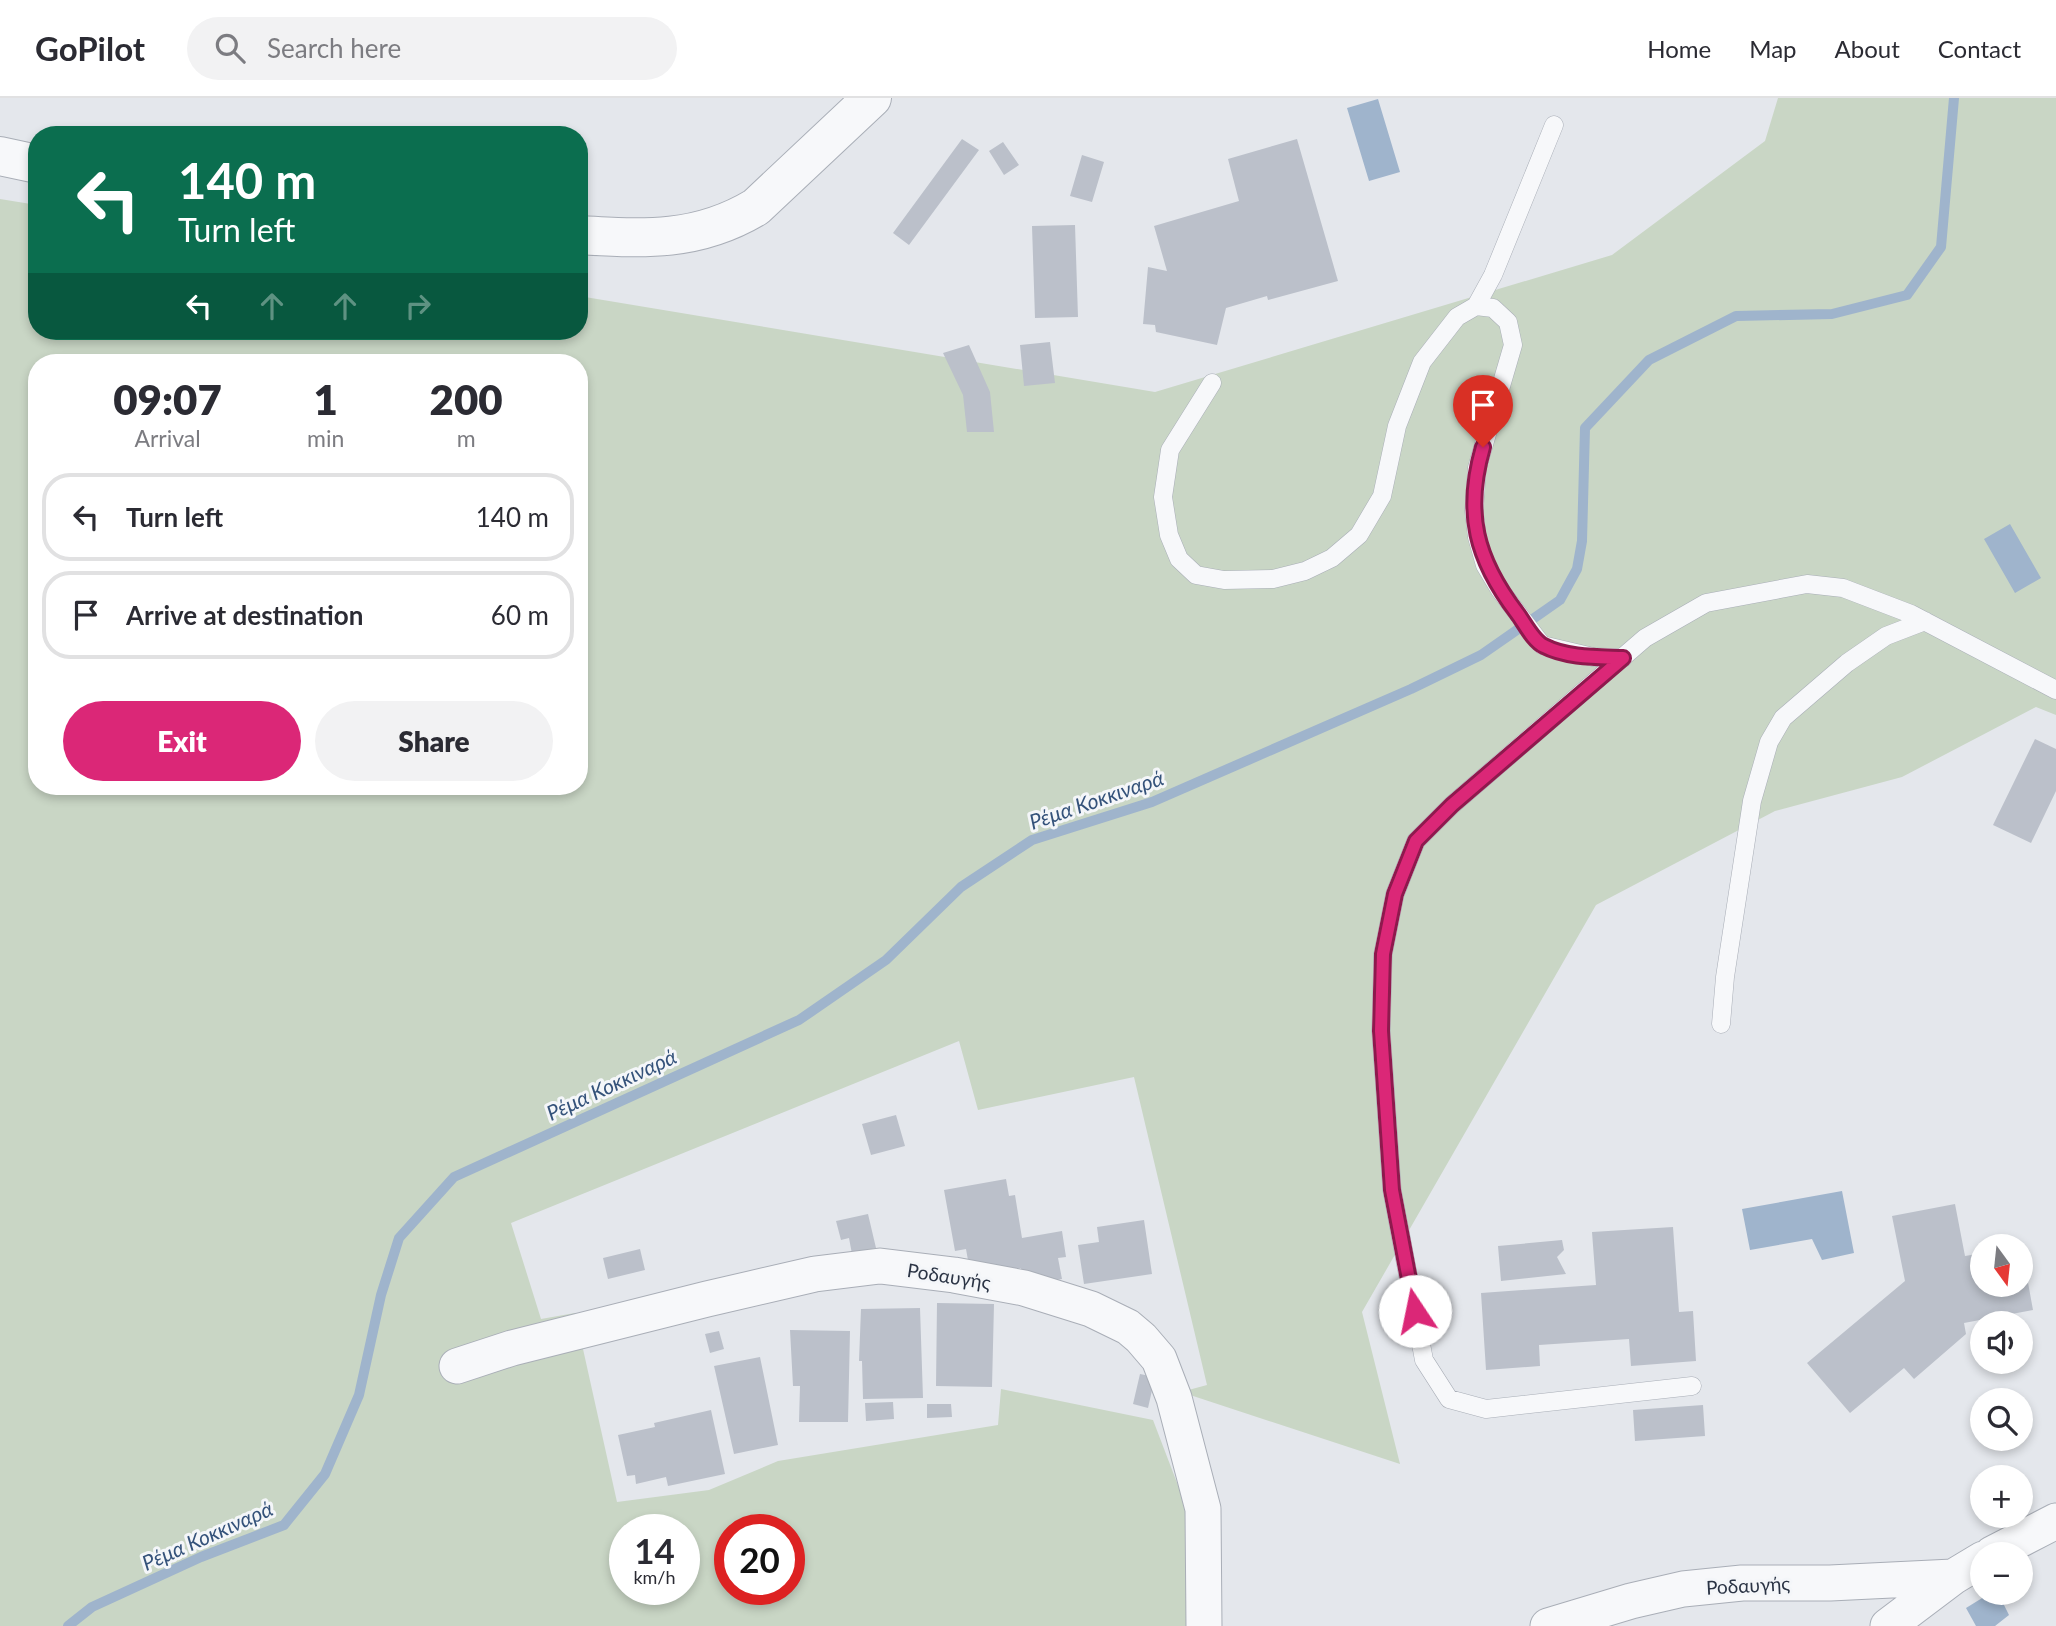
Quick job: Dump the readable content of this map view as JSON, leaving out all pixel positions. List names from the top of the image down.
{
  "streets": {
    "street": ["Ροδαυγής"]
  },
  "water": ["Ρέμα Κοκκιναρά"],
  "north": "bottom",
  "page": {
    "header": "GoPilot",
    "search": "Search here",
    "nav": [
      "Home",
      "Map",
      "About",
      "Contact"
    ],
    "turn": ["140 m", "Turn left"],
    "eta": [
      "09:07",
      "Arrival",
      "1",
      "min",
      "200",
      "m"
    ],
    "list": [
      {
        "name": "Turn left",
        "value": "140 m"
      },
      {
        "name": "Arrive at destination",
        "value": "60 m"
      }
    ],
    "buttons": ["Exit", "Share"],
    "map_buttons": ["+", "−"],
    "speed": "14 km/h",
    "limit": "20"
  }
}
